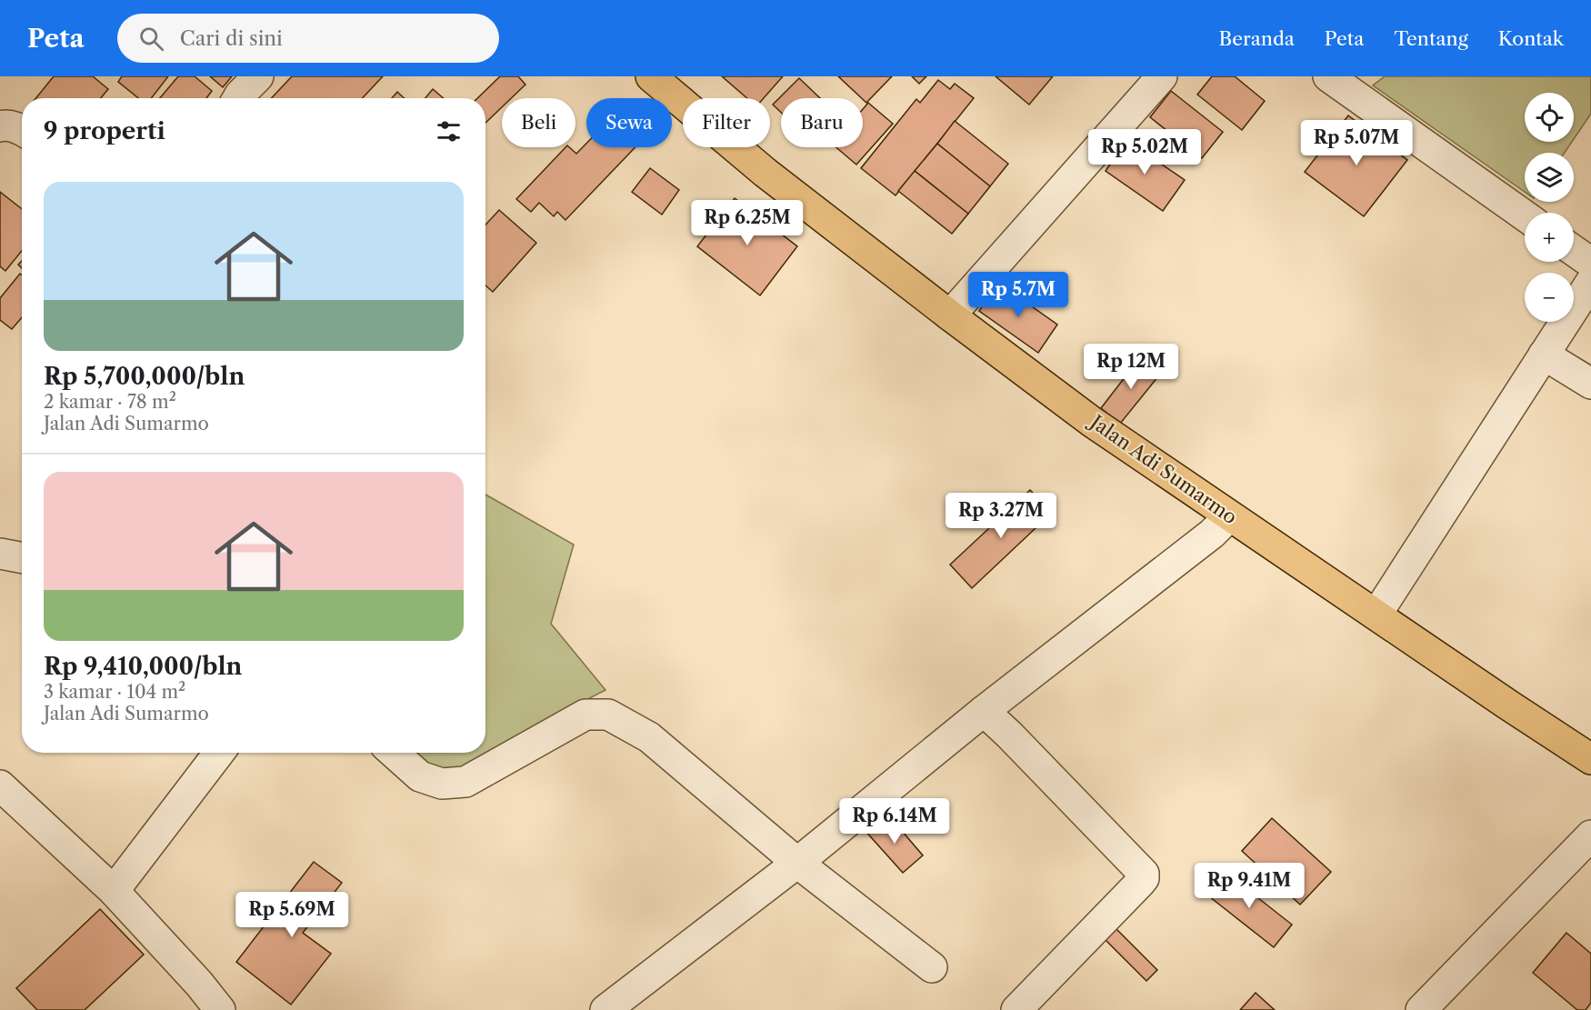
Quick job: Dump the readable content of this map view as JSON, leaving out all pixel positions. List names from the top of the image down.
{
  "streets": {
    "main road": ["Jalan Adi Sumarmo"]
  },
  "page": {
    "header": "Peta",
    "search": "Cari di sini",
    "nav": [
      "Beranda",
      "Peta",
      "Tentang",
      "Kontak"
    ],
    "map_buttons": ["+", "−"],
    "chip": [
      "Beli",
      "Sewa",
      "Filter",
      "Baru"
    ],
    "heading": "9 properti",
    "price": [
      "Rp 5.07M",
      "Rp 5.02M",
      "Rp 6.25M",
      "Rp 5.7M",
      "Rp 12M",
      "Rp 3.27M",
      "Rp 6.14M",
      "Rp 9.41M",
      "Rp 5.69M"
    ],
    "list": [
      {
        "name": "Rp 5,700,000/bln",
        "note": "2 kamar · 78 m² · Jalan Adi Sumarmo"
      },
      {
        "name": "Rp 9,410,000/bln",
        "note": "3 kamar · 104 m² · Jalan Adi Sumarmo"
      }
    ]
  }
}
